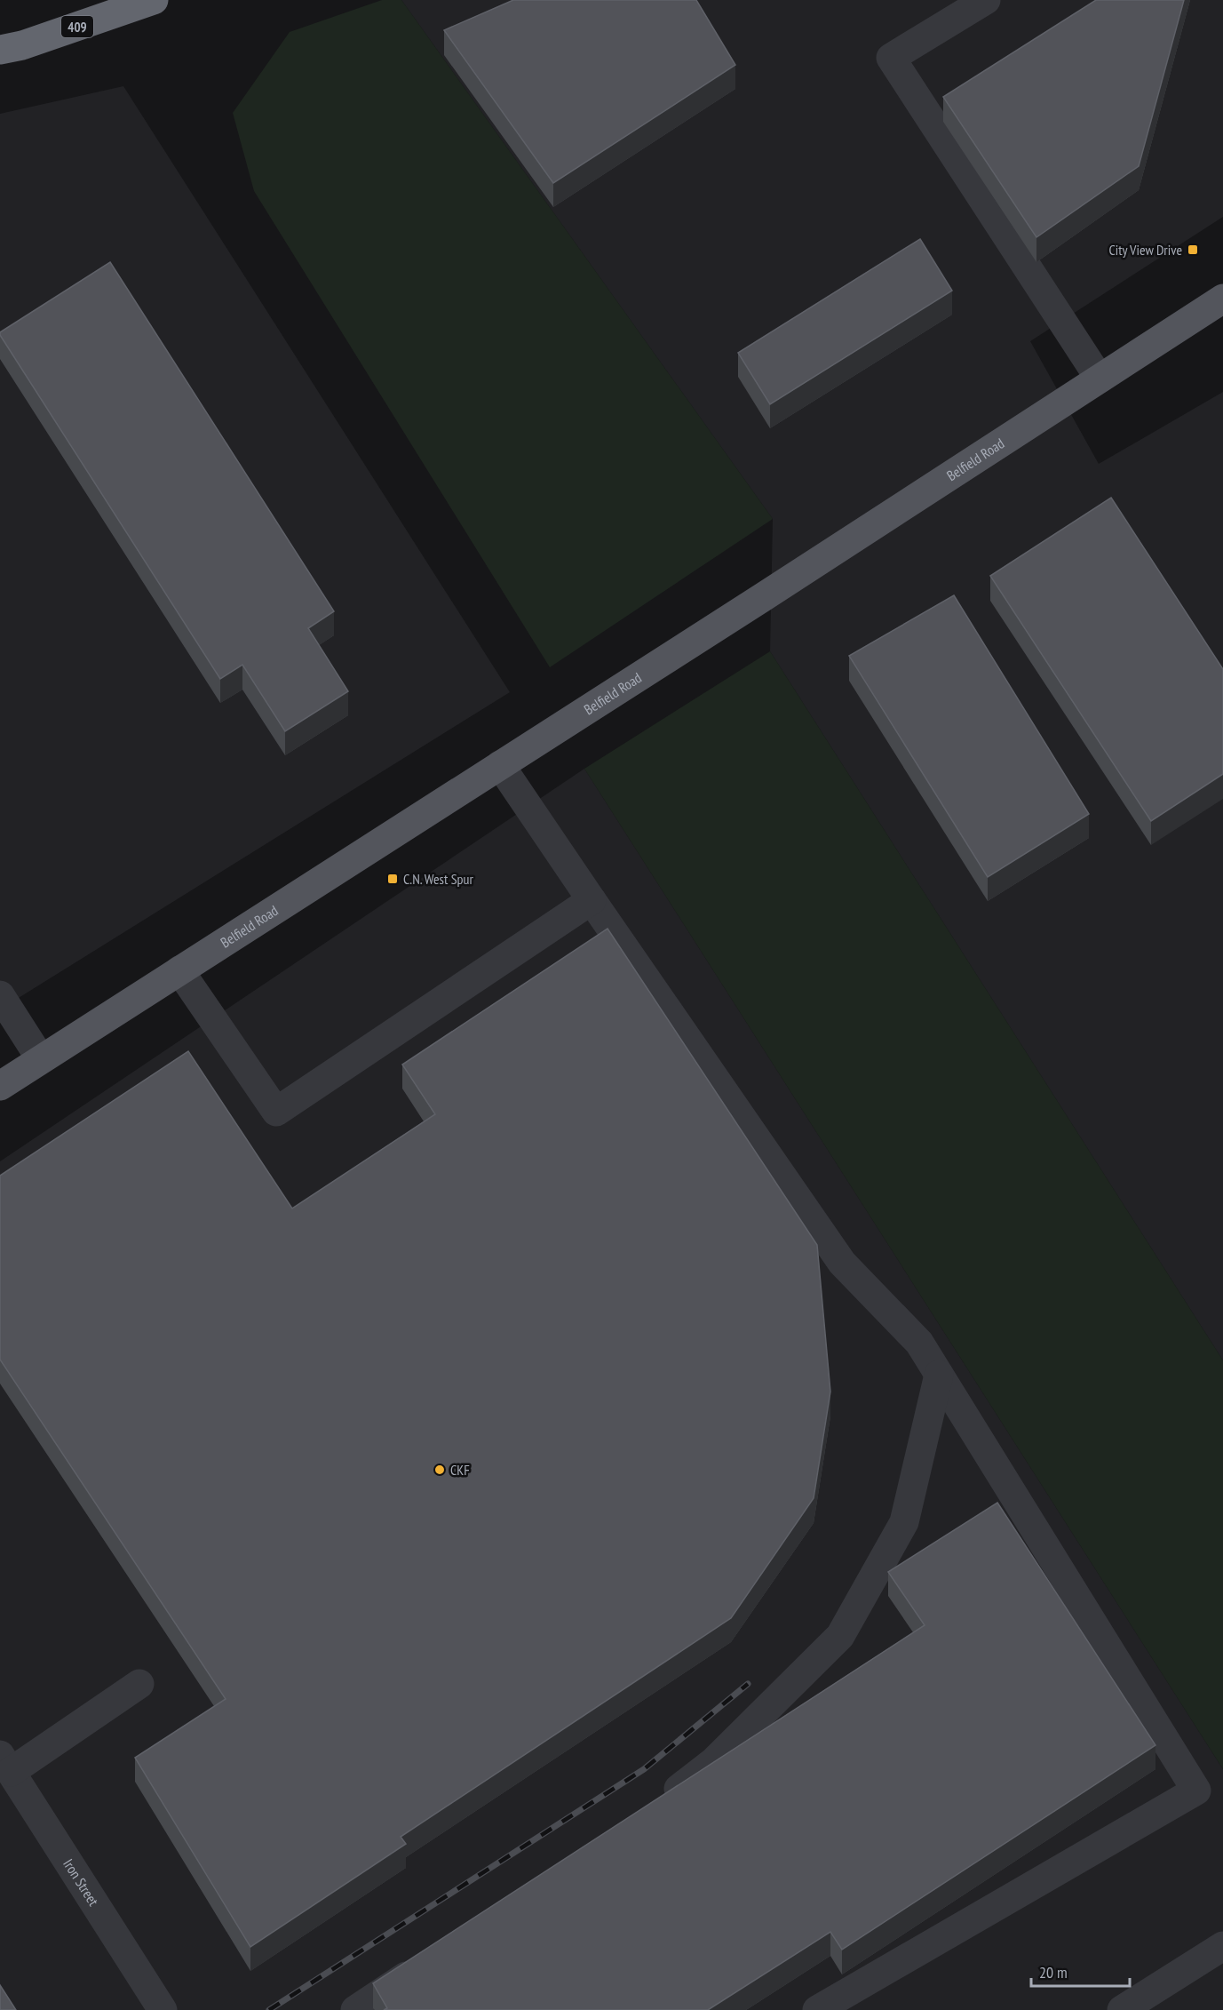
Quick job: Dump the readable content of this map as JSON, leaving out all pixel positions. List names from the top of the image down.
{
  "streets": {
    "highway": ["409"],
    "main road": ["Belfield Road"],
    "street": ["Iron Street"]
  },
  "places": {
    "transit": ["City View Drive", "C.N. West Spur"],
    "other": ["CKF"]
  },
  "scale_bar": "20 m"
}
